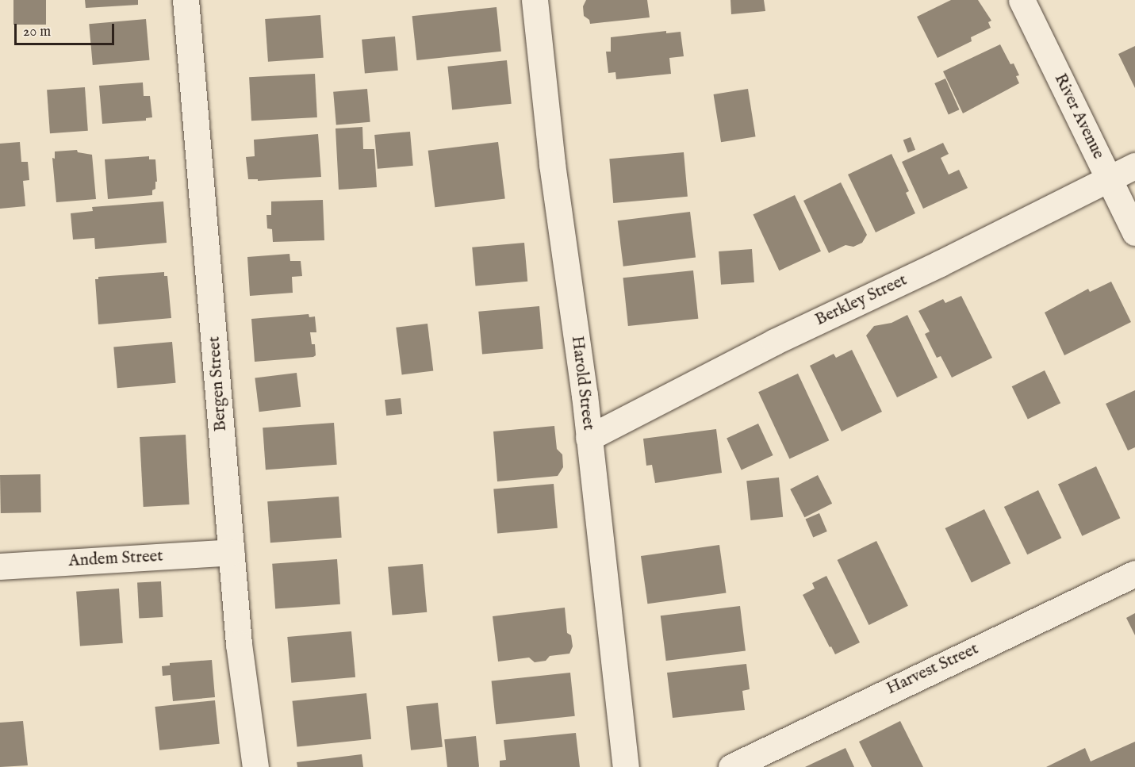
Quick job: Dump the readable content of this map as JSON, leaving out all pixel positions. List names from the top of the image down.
{
  "streets": {
    "street": [
      "River Avenue",
      "Berkley Street",
      "Harold Street",
      "Bergen Street",
      "Andem Street",
      "Harvest Street"
    ]
  },
  "crossings": [
    ["River Avenue", "Berkley Street"],
    ["Berkley Street", "Harold Street"],
    ["Bergen Street", "Andem Street"]
  ],
  "scale_bar": "20 m"
}
